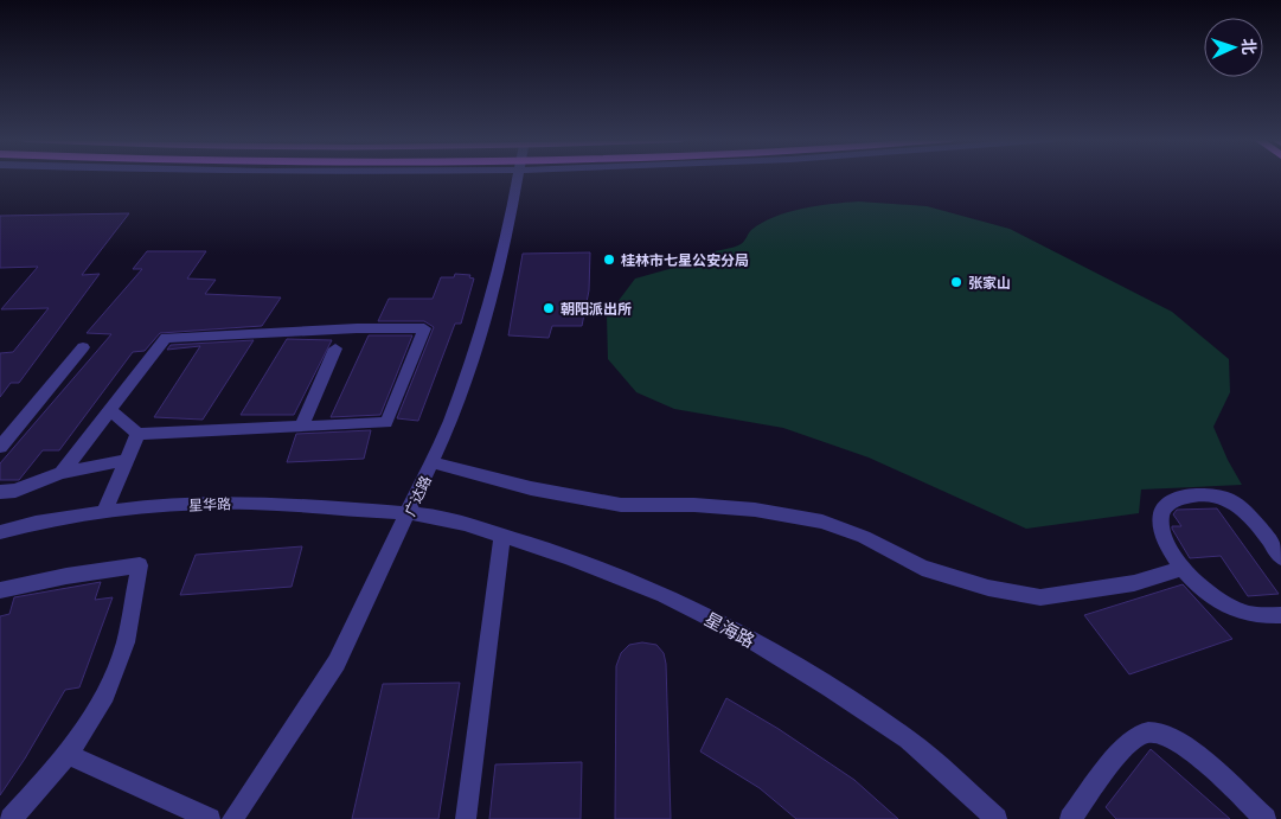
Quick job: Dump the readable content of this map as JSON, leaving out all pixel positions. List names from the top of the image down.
{
  "streets": {
    "street": ["广达路", "星华路", "星海路"]
  },
  "crossings": [
    ["广达路", "星华路"],
    ["广达路", "星海路"],
    ["星华路", "星海路"]
  ],
  "places": ["桂林市七星公安分局", "张家山", "朝阳派出所"],
  "north": "right"
}
